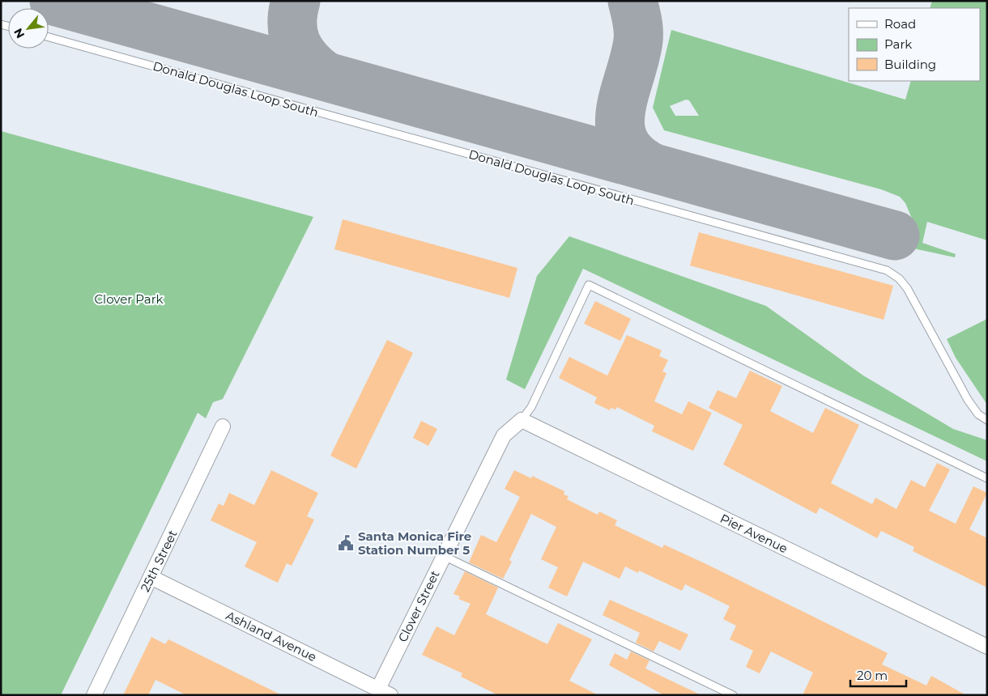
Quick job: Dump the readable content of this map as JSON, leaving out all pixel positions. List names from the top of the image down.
{
  "streets": {
    "street": [
      "Pier Avenue",
      "25th Street",
      "Clover Street",
      "Ashland Avenue"
    ],
    "lane": ["Donald Douglas Loop South"]
  },
  "crossings": [
    ["Pier Avenue", "Clover Street"],
    ["25th Street", "Ashland Avenue"],
    ["Clover Street", "Ashland Avenue"]
  ],
  "parks": ["Clover Park"],
  "places": {
    "public building": ["Santa Monica Fire Station Number 5"]
  },
  "legend": ["Road", "Park", "Building"],
  "scale_bar": "20 m",
  "north": "bottom left"
}
